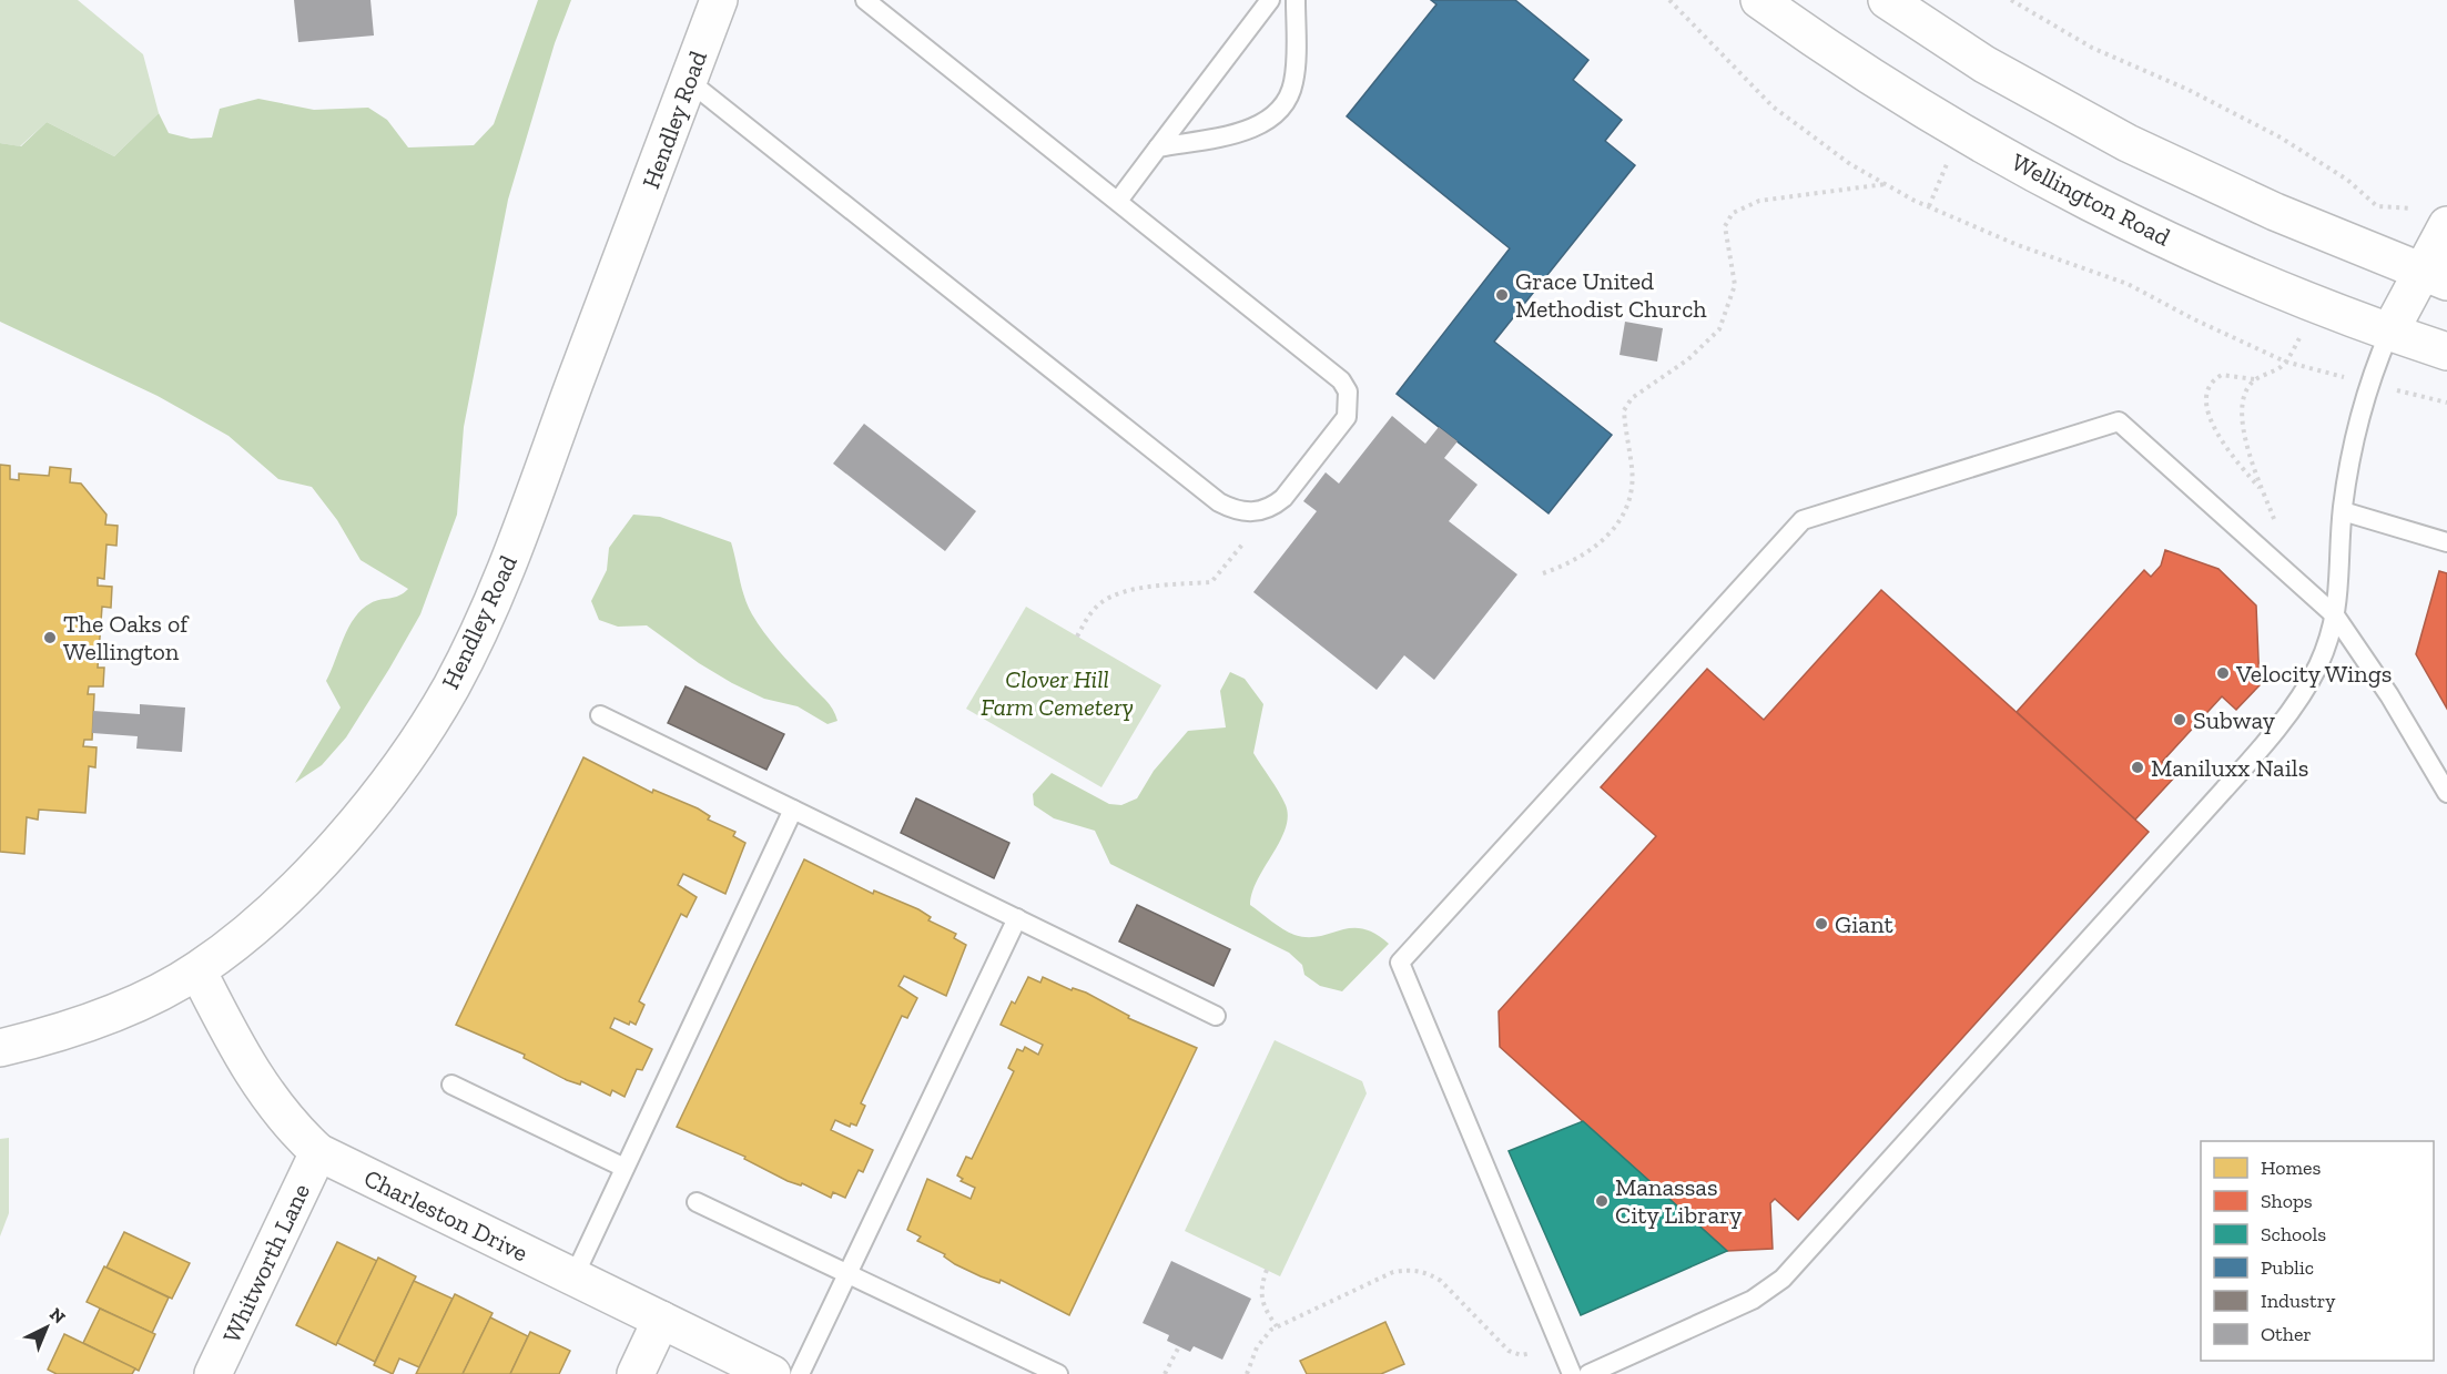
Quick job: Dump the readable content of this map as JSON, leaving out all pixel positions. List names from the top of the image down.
{
  "streets": {
    "street": [
      "Hendley Road",
      "Wellington Road",
      "Charleston Drive",
      "Whitworth Lane"
    ]
  },
  "crossings": [
    ["Hendley Road", "Charleston Drive"],
    ["Charleston Drive", "Whitworth Lane"]
  ],
  "parks": ["Clover Hill Farm Cemetery"],
  "places": [
    "Grace United Methodist Church",
    "The Oaks of Wellington",
    "Velocity Wings",
    "Subway",
    "Maniluxx Nails",
    "Giant",
    "Manassas City Library"
  ],
  "legend": [
    "Homes",
    "Shops",
    "Schools",
    "Public",
    "Industry",
    "Other"
  ],
  "north": "top right"
}
